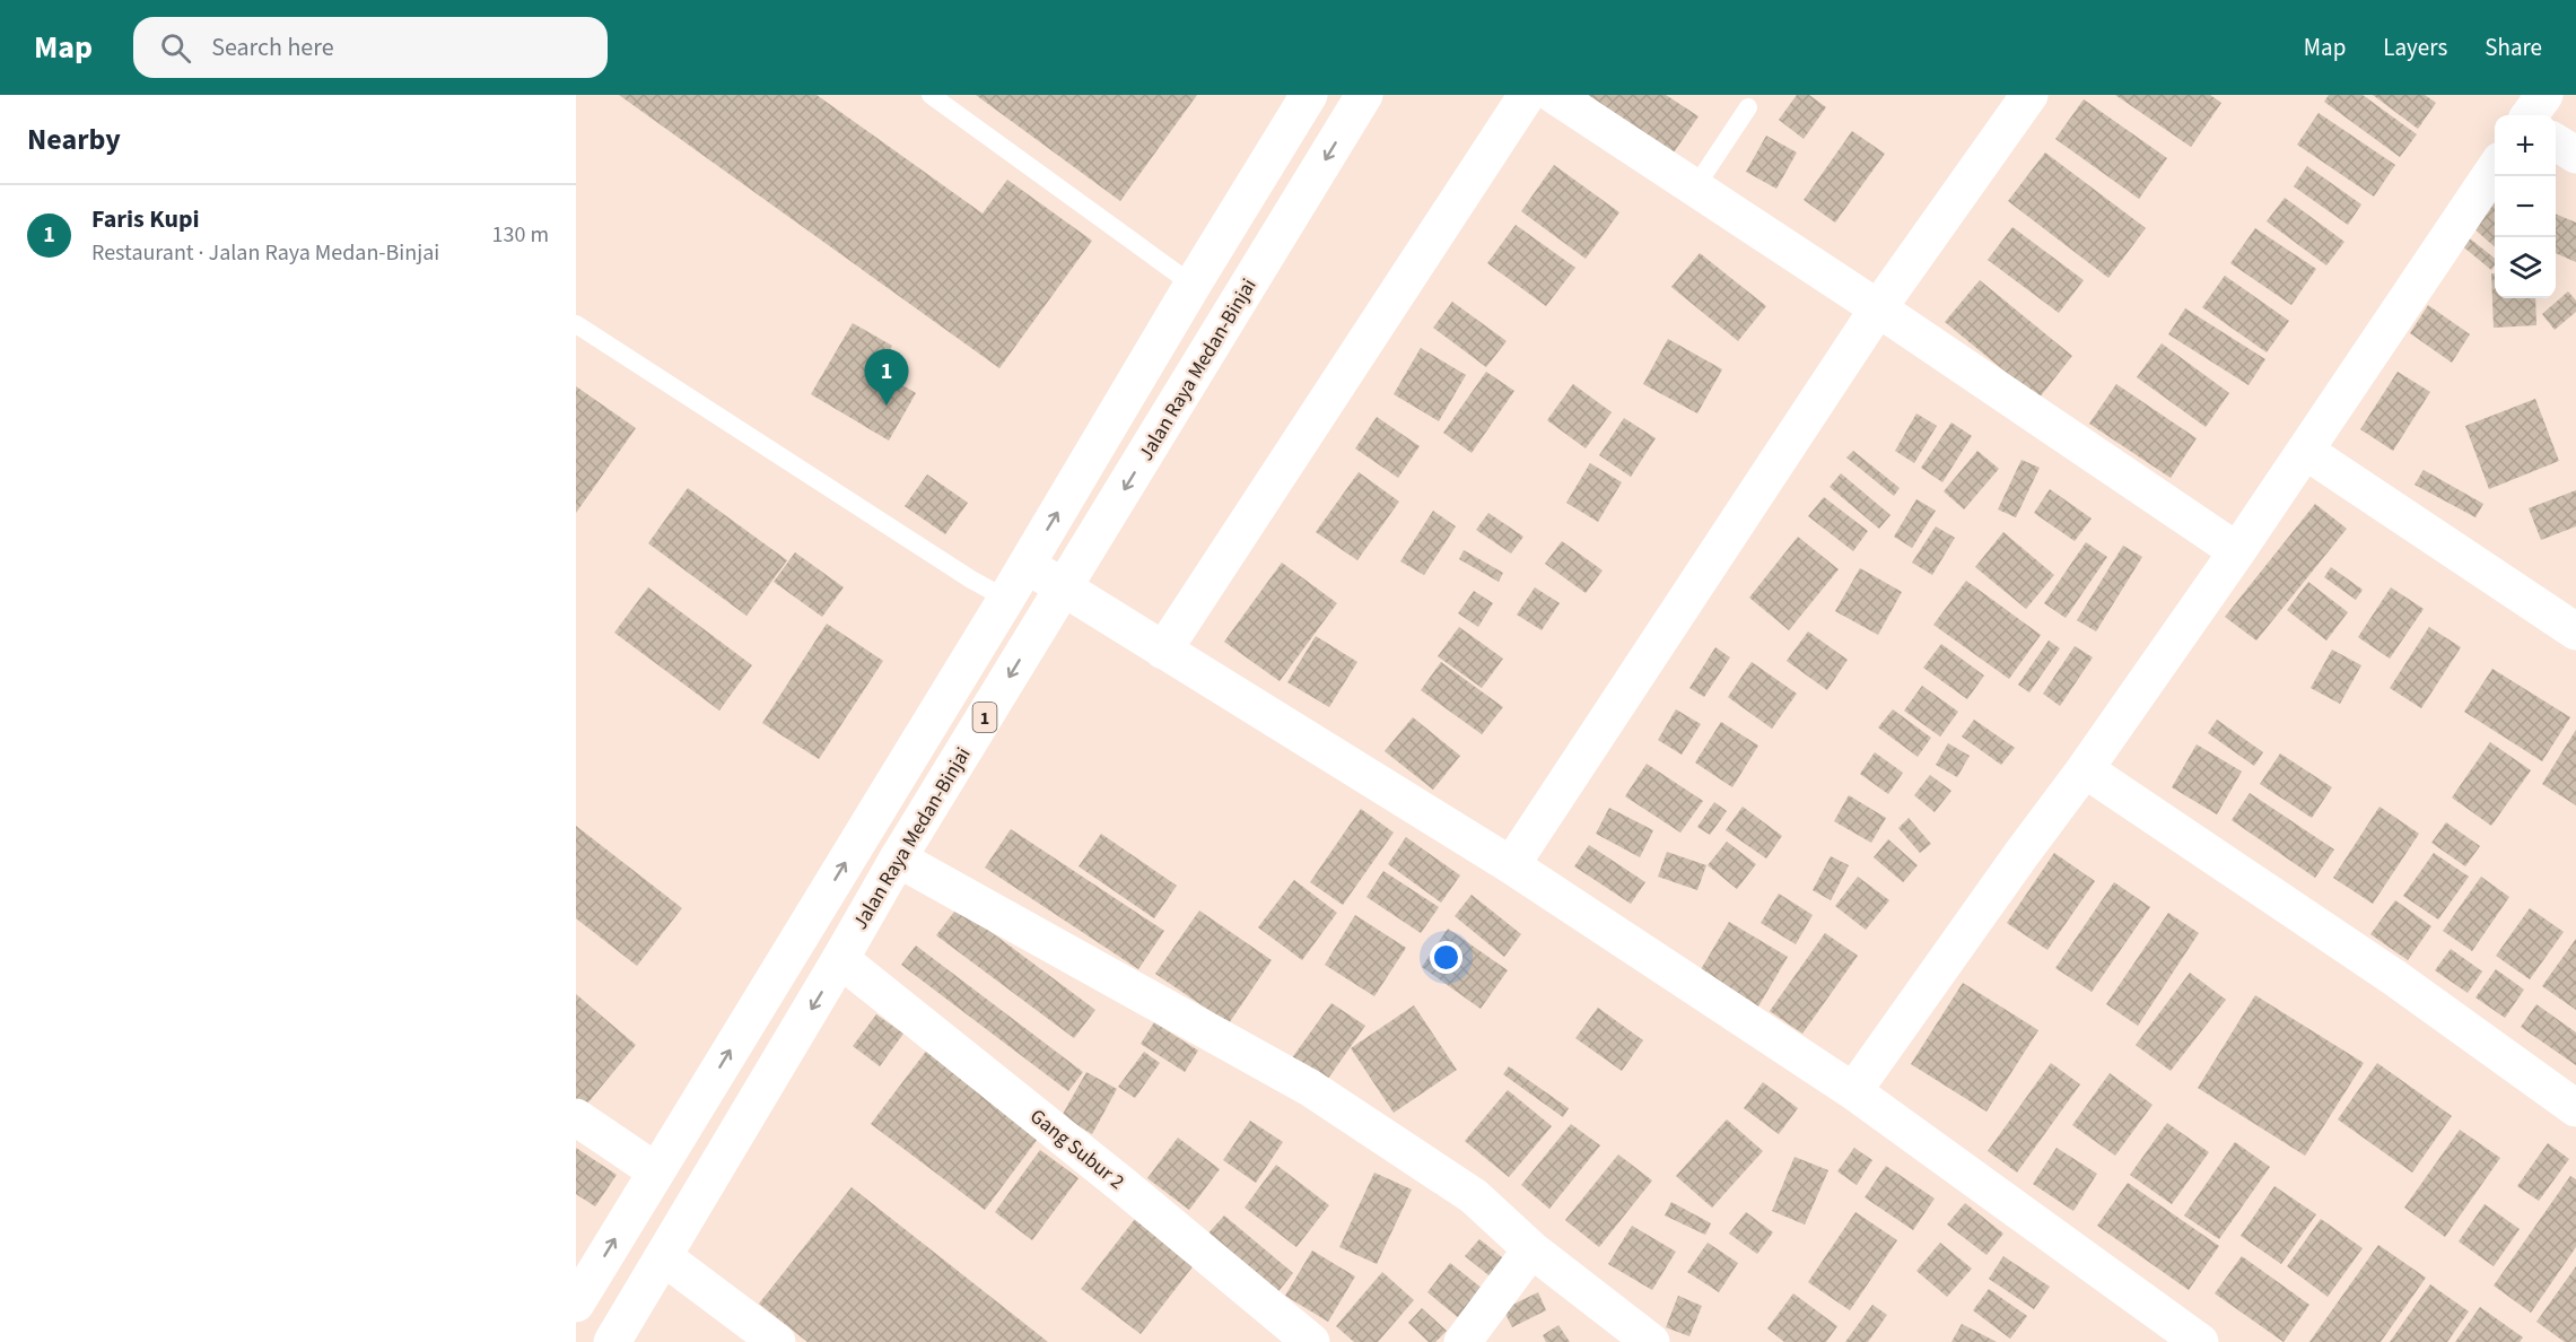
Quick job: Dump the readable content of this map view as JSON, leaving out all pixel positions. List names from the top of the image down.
{
  "streets": {
    "main road": ["Jalan Raya Medan-Binjai", "1", "Gang Subur 2"]
  },
  "crossings": [
    ["Jalan Raya Medan-Binjai", "Gang Subur 2"]
  ],
  "page": {
    "header": "Map",
    "search": "Search here",
    "nav": ["Map", "Layers", "Share"],
    "heading": "Nearby",
    "map_buttons": ["+", "−"],
    "list": [
      {
        "mark": "1",
        "name": "Faris Kupi",
        "note": "Restaurant · Jalan Raya Medan-Binjai",
        "value": "130 m"
      }
    ],
    "pins": "1"
  }
}
